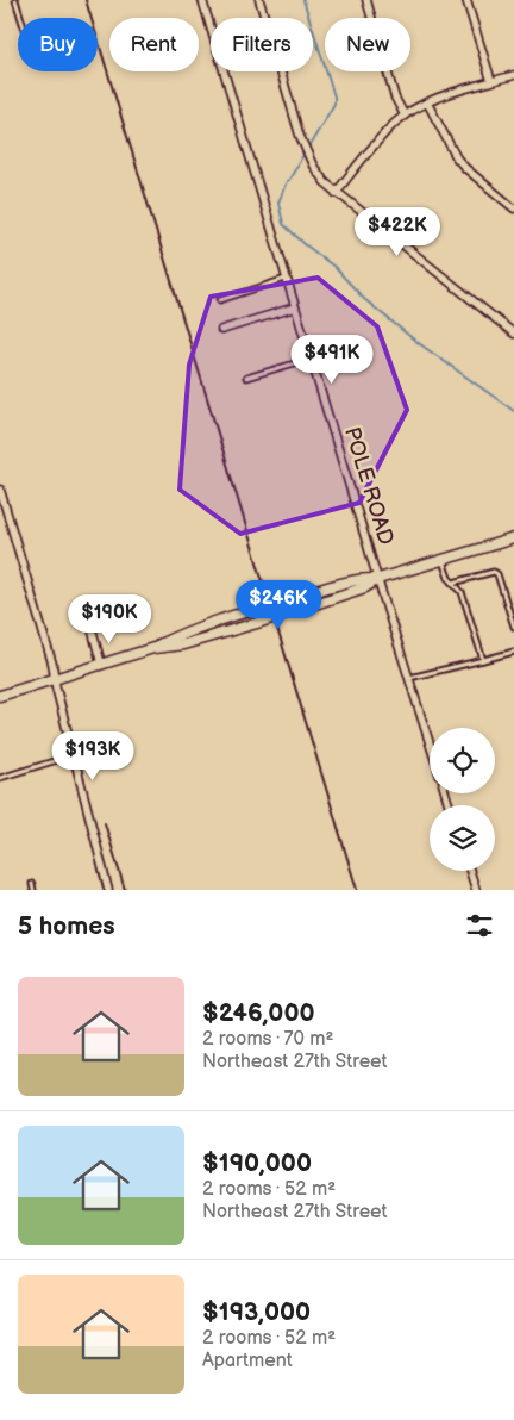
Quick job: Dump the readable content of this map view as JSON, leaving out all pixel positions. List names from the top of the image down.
{
  "streets": {
    "street": ["POLE ROAD"]
  },
  "page": {
    "chip": [
      "Buy",
      "Rent",
      "Filters",
      "New"
    ],
    "price": [
      "$422K",
      "$491K",
      "$246K",
      "$190K",
      "$193K"
    ],
    "heading": "5 homes",
    "list": [
      {
        "name": "$246,000",
        "note": "2 rooms · 70 m² · Northeast 27th Street"
      },
      {
        "name": "$190,000",
        "note": "2 rooms · 52 m² · Northeast 27th Street"
      },
      {
        "name": "$193,000",
        "note": "2 rooms · 52 m² · Apartment"
      }
    ]
  }
}
